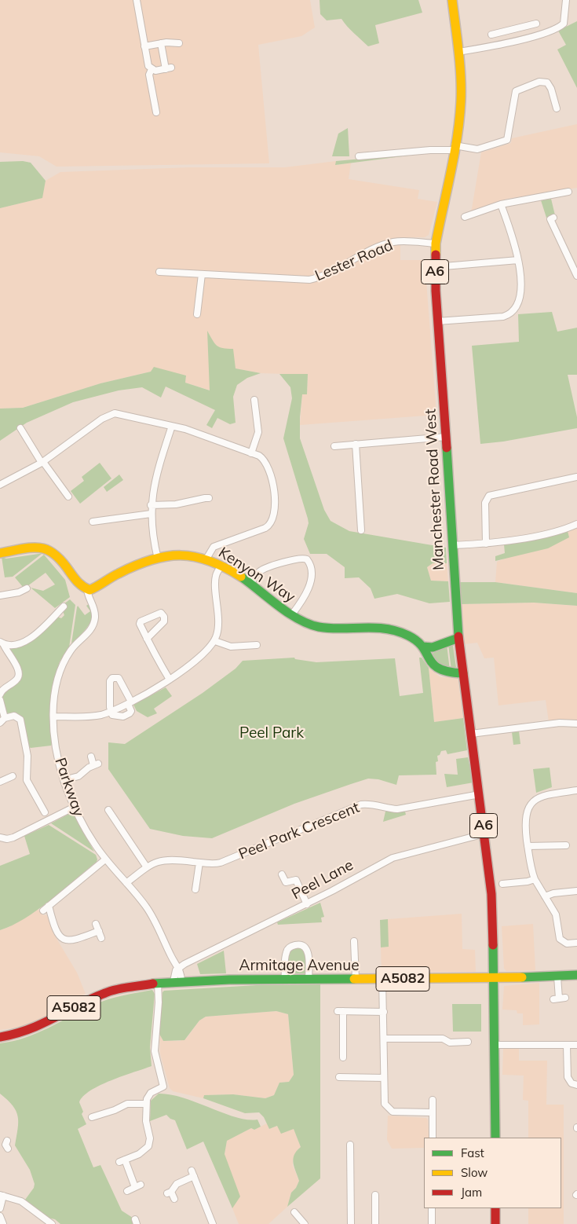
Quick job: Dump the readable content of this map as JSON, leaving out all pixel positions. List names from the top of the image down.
{
  "streets": {
    "main road": [
      "A6",
      "Manchester Road West",
      "Kenyon Way",
      "Armitage Avenue",
      "A5082"
    ],
    "street": [
      "Lester Road",
      "Parkway",
      "Peel Park Crescent",
      "Peel Lane"
    ]
  },
  "crossings": [
    ["Lester Road", "Manchester Road West"],
    ["A6", "Manchester Road West"],
    ["A6", "Armitage Avenue"],
    ["A6", "A5082"],
    ["Manchester Road West", "Kenyon Way"],
    ["Manchester Road West", "Peel Park Crescent"],
    ["Manchester Road West", "Peel Lane"],
    ["Manchester Road West", "Armitage Avenue"],
    ["Manchester Road West", "A5082"],
    ["Kenyon Way", "Parkway"],
    ["Parkway", "Peel Park Crescent"],
    ["Parkway", "Peel Lane"],
    ["Armitage Avenue", "A5082"]
  ],
  "parks": ["Peel Park"],
  "legend": ["Fast", "Slow", "Jam"]
}
